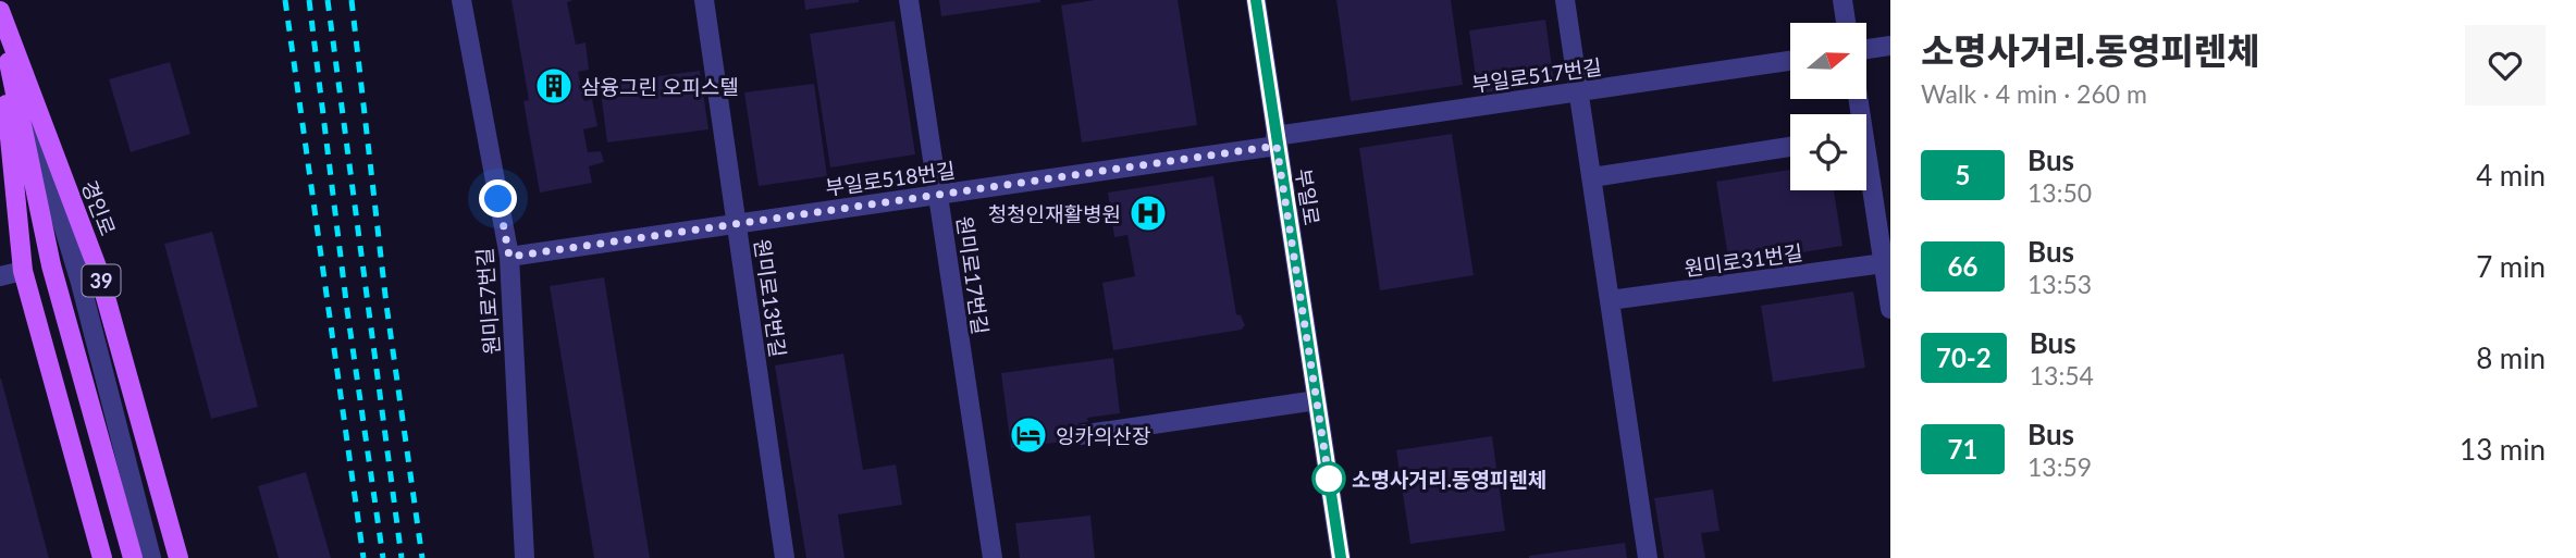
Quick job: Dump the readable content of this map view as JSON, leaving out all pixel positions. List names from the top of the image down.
{
  "streets": {
    "main road": ["경인로", "39"],
    "street": [
      "부일로517번길",
      "부일로518번길",
      "부일로",
      "원미로31번길",
      "원미로17번길",
      "원미로13번길",
      "원미로7번길"
    ]
  },
  "crossings": [
    ["부일로517번길", "부일로518번길"],
    ["부일로517번길", "부일로"],
    ["부일로518번길", "부일로"],
    ["부일로518번길", "원미로17번길"],
    ["부일로518번길", "원미로13번길"],
    ["부일로518번길", "원미로7번길"],
    ["경인로", "39"]
  ],
  "places": {
    "building": ["삼융그린 오피스텔"],
    "hospital": ["청청인재활병원"],
    "hotel": ["잉카의산장"],
    "other": ["소명사거리.동영피렌체"]
  },
  "lines": ["bus line 5"],
  "north": "right",
  "page": {
    "heading": ["소명사거리.동영피렌체", "Walk · 4 min · 260 m"],
    "list": [
      {
        "mark": "5",
        "name": "Bus",
        "note": "13:50",
        "value": "4 min"
      },
      {
        "mark": "66",
        "name": "Bus",
        "note": "13:53",
        "value": "7 min"
      },
      {
        "mark": "70-2",
        "name": "Bus",
        "note": "13:54",
        "value": "8 min"
      },
      {
        "mark": "71",
        "name": "Bus",
        "note": "13:59",
        "value": "13 min"
      }
    ]
  }
}
